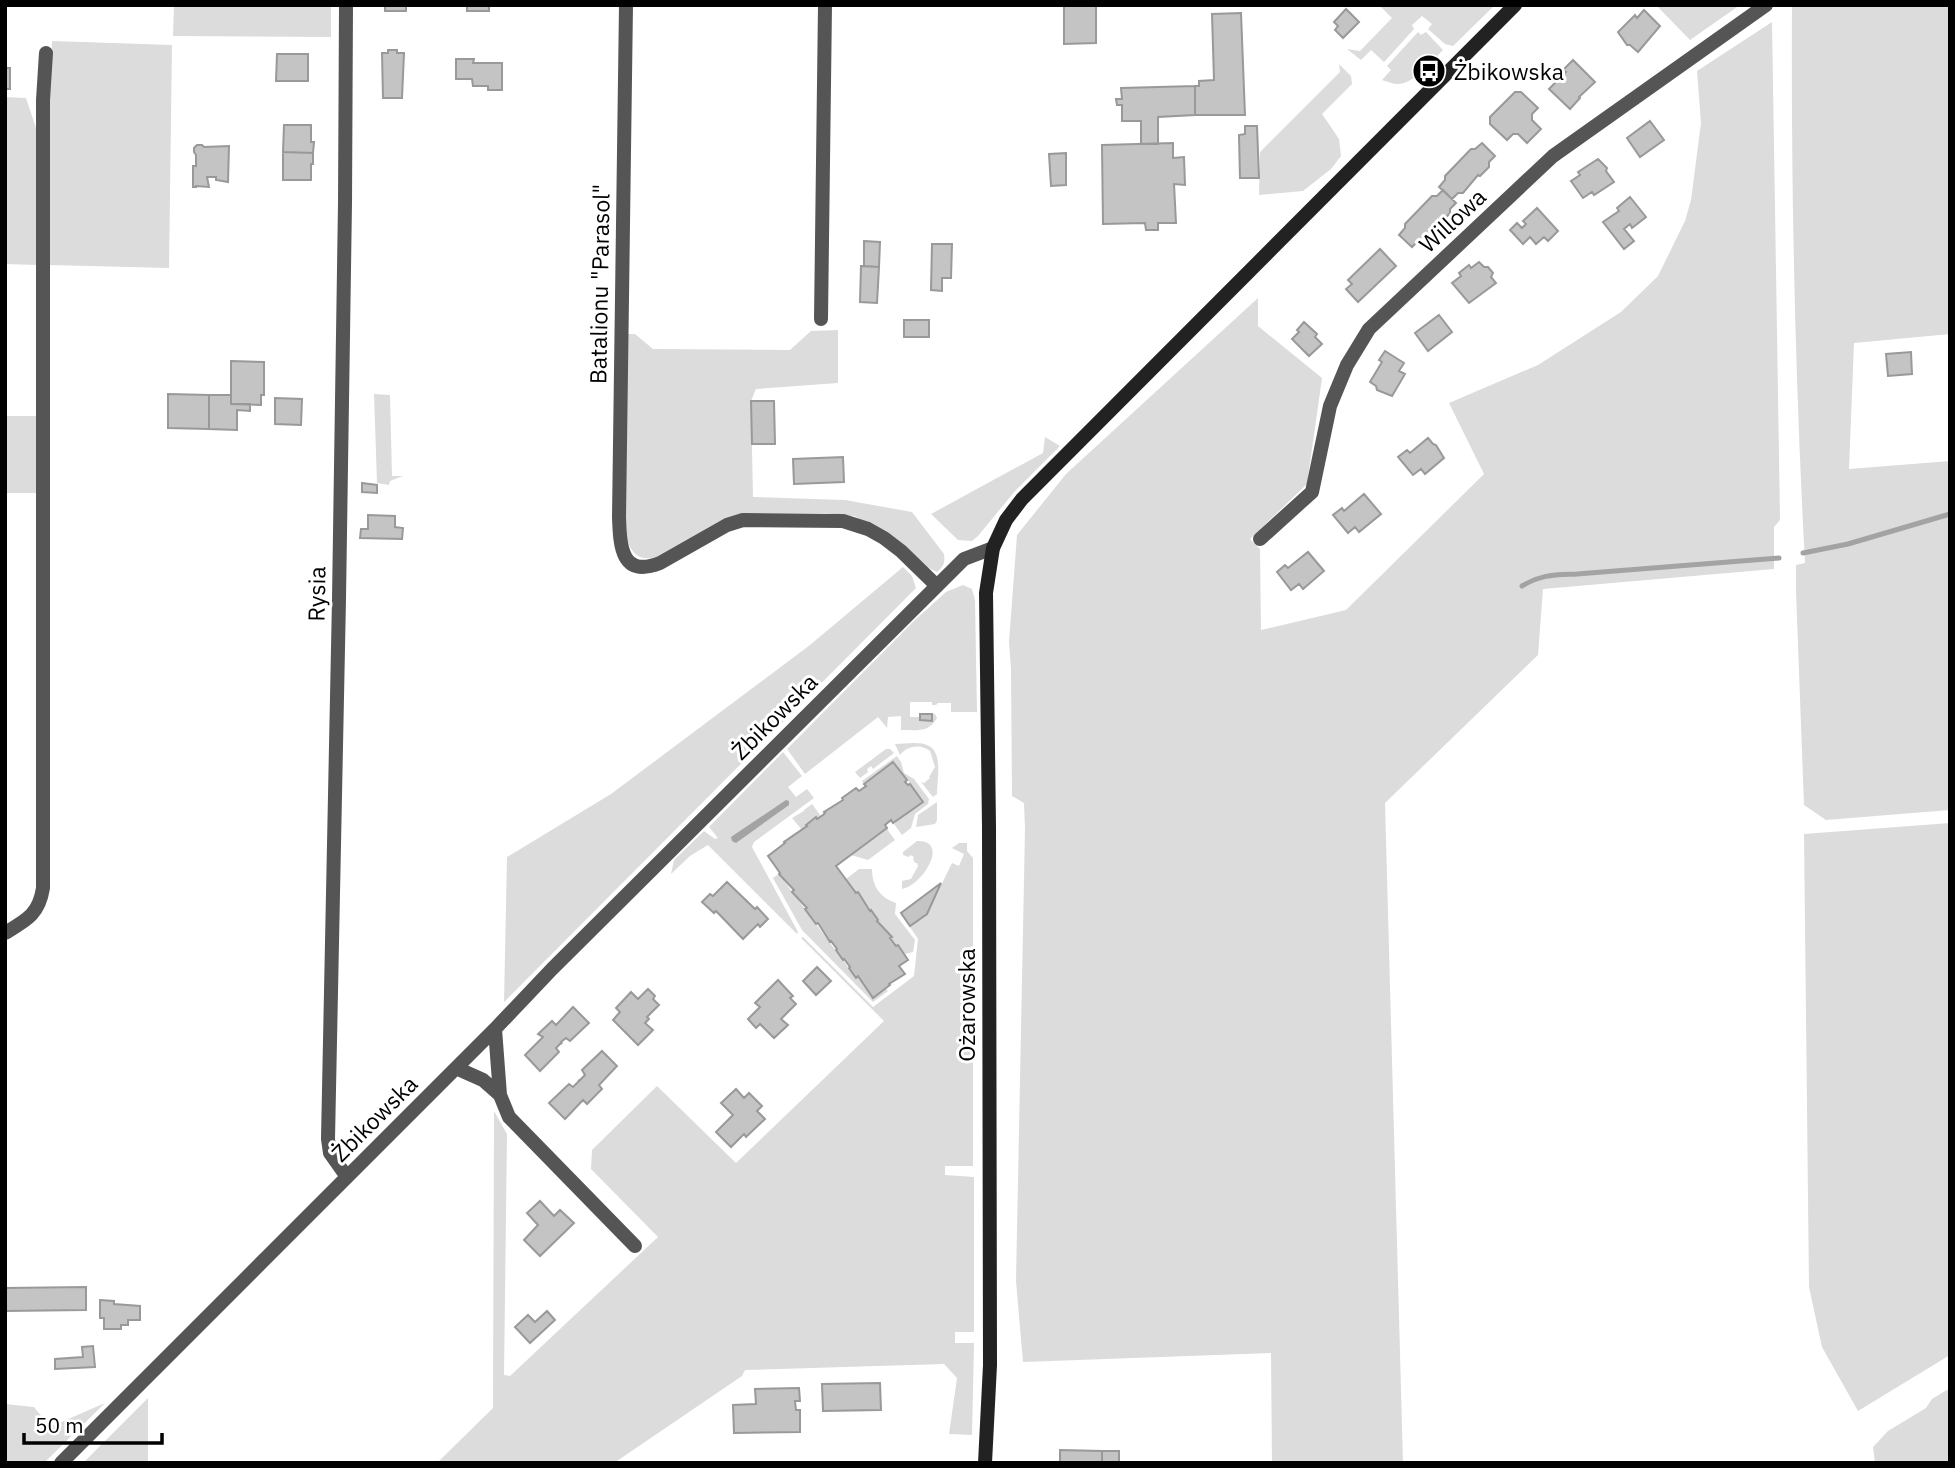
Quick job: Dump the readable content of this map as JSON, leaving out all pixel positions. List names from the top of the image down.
{
  "streets": {
    "main road": ["Ożarowska"],
    "street": [
      "Willowa",
      "Batalionu \"Parasol\"",
      "Rysia",
      "Żbikowska"
    ]
  },
  "crossings": [
    ["Batalionu \"Parasol\"", "Żbikowska"],
    ["Rysia", "Żbikowska"],
    ["Żbikowska", "Ożarowska"]
  ],
  "places": {
    "bus stop": ["Żbikowska"]
  },
  "scale_bar": "50 m"
}
